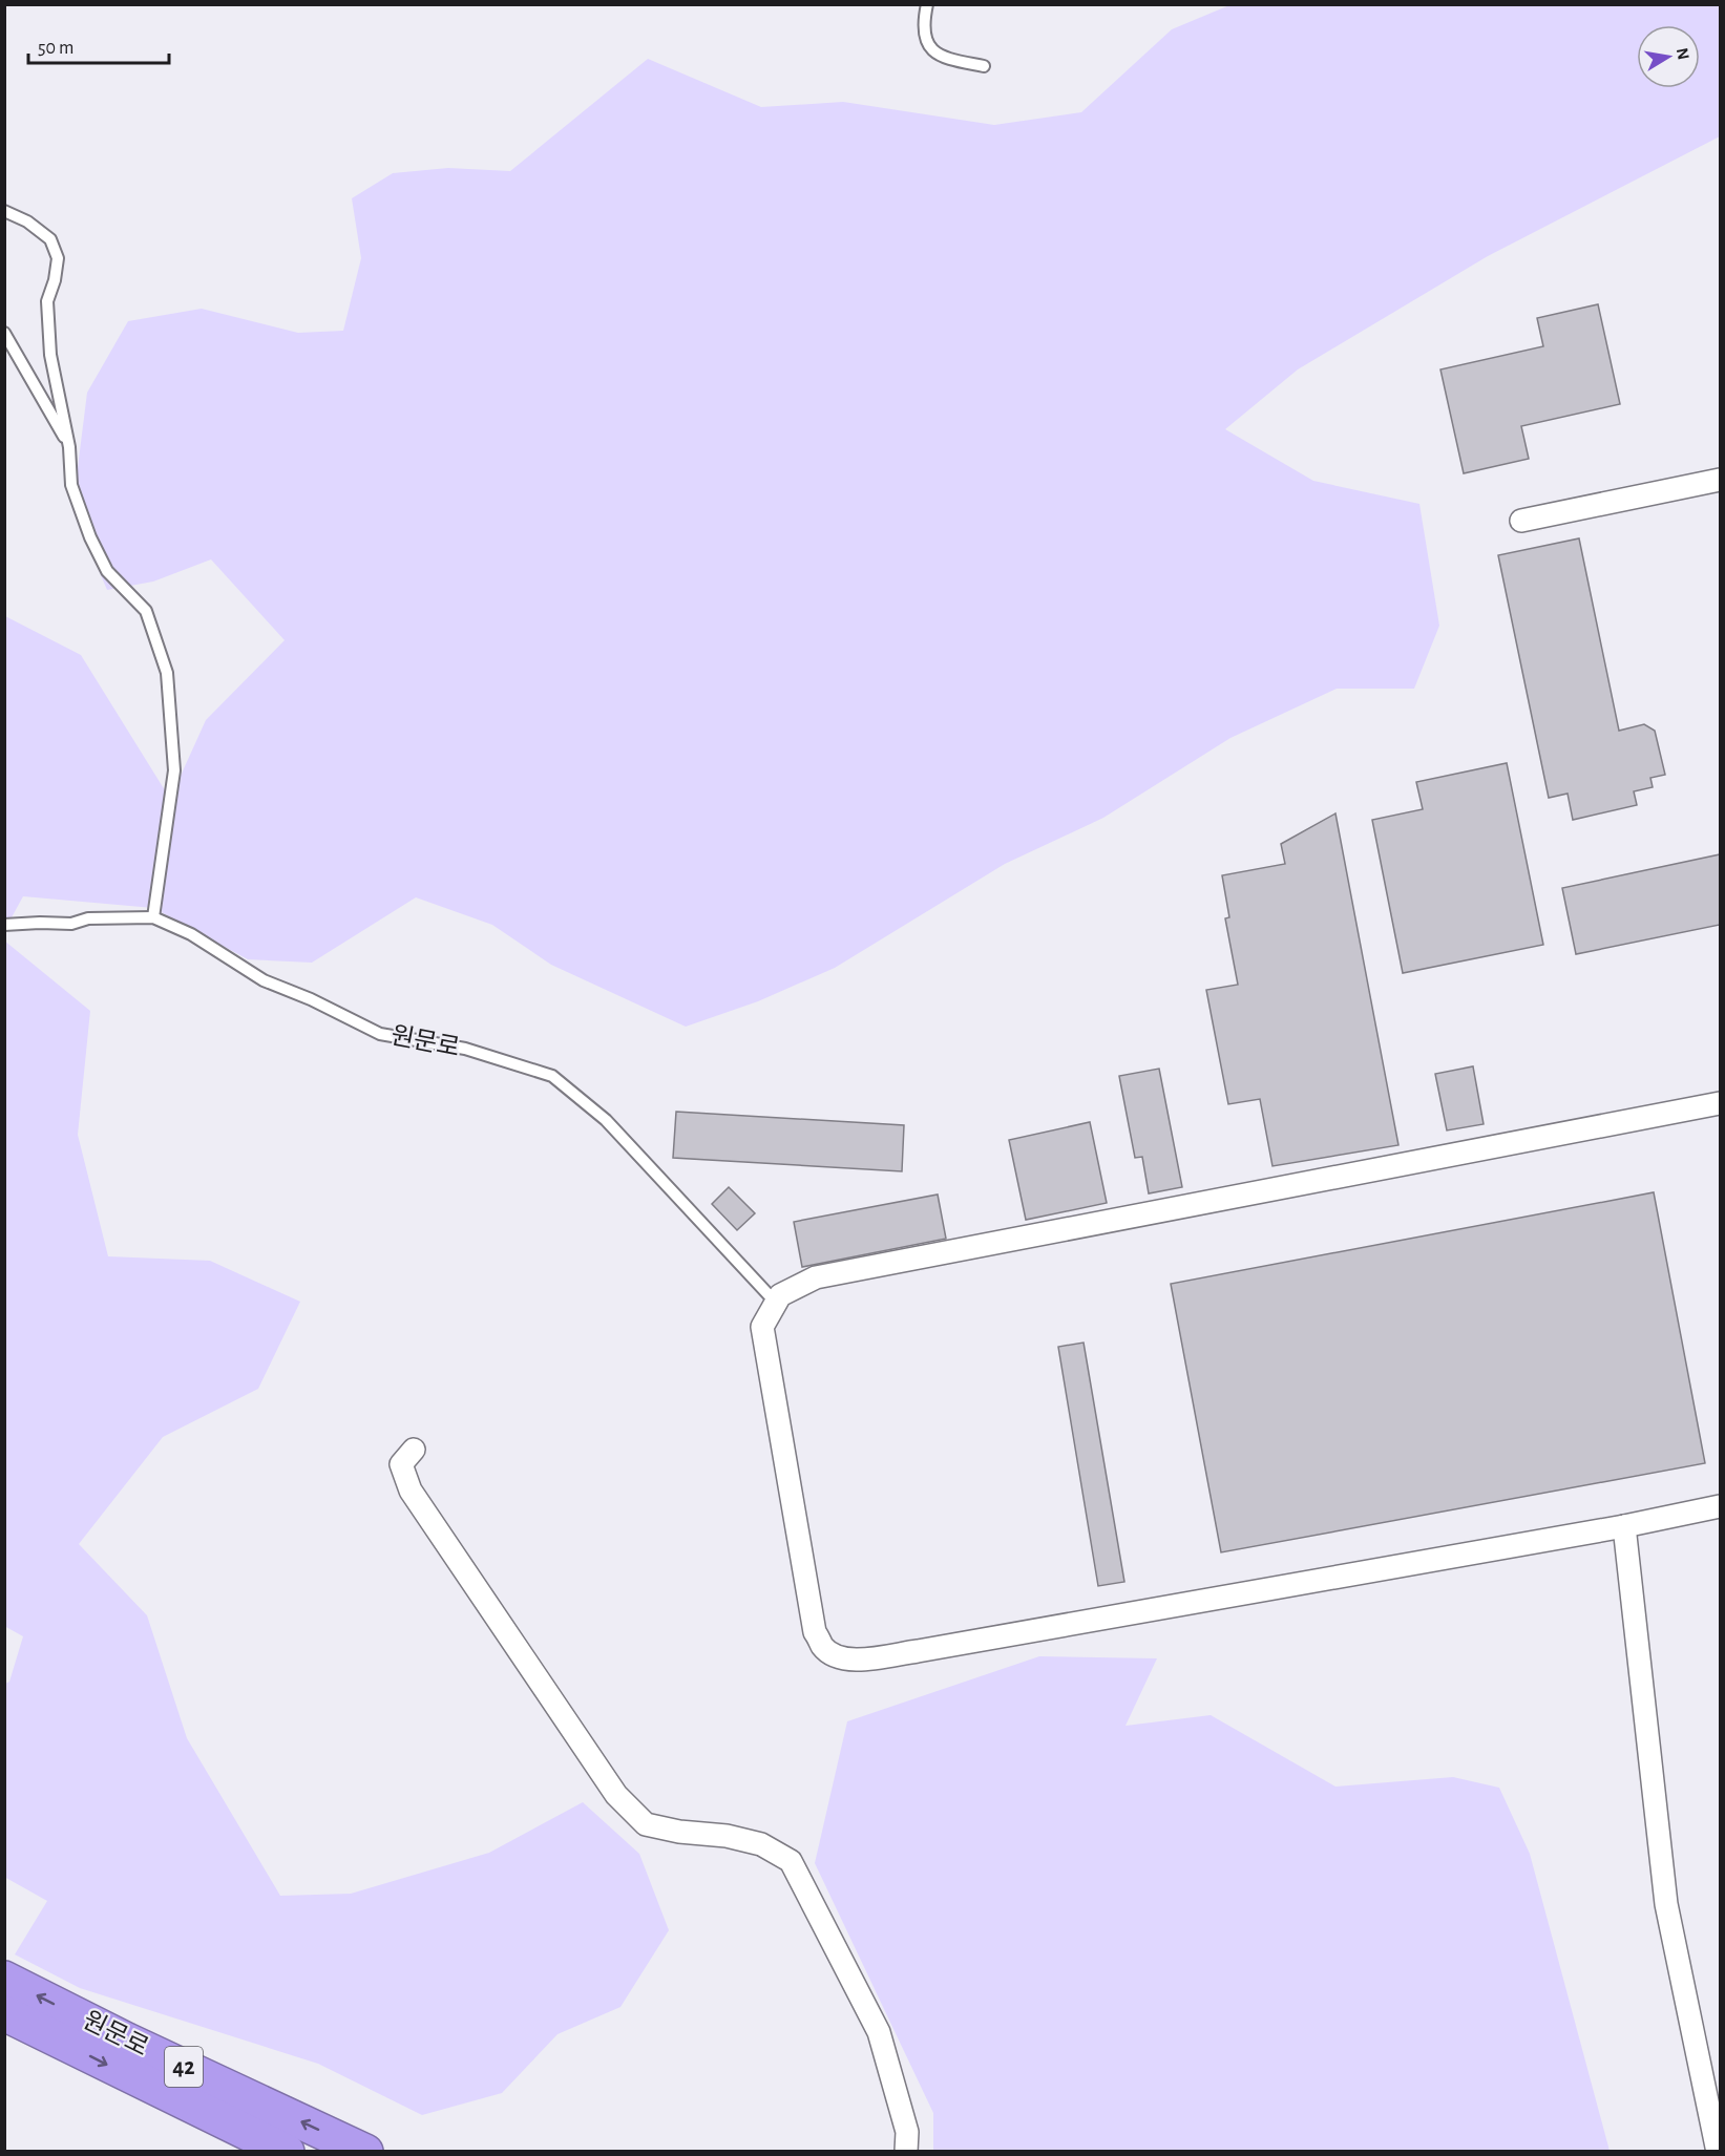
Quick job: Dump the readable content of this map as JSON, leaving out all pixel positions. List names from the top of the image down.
{
  "streets": {
    "highway": ["원문로", "42"]
  },
  "scale_bar": "50 m",
  "north": "right"
}
